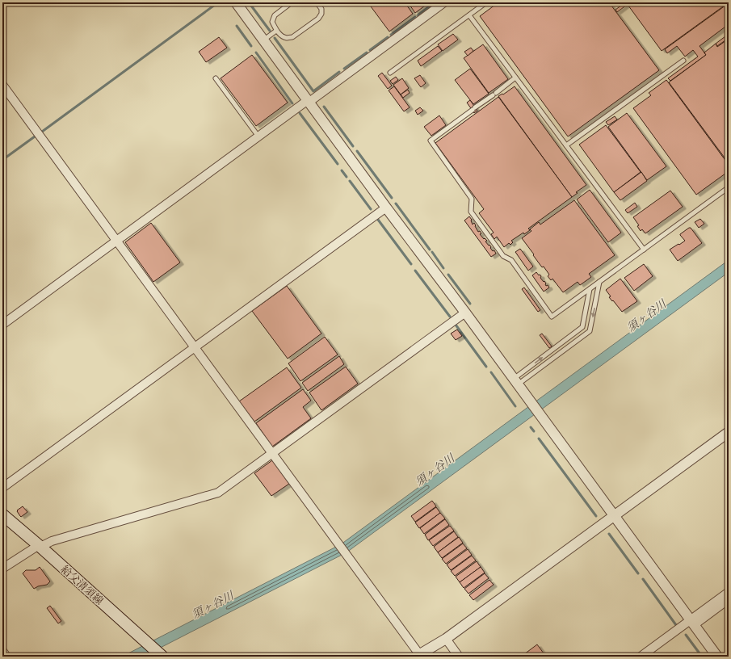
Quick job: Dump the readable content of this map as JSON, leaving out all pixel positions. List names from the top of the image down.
{
  "streets": {
    "main road": ["給父清須線"]
  },
  "water": ["須ヶ谷川"]
}
